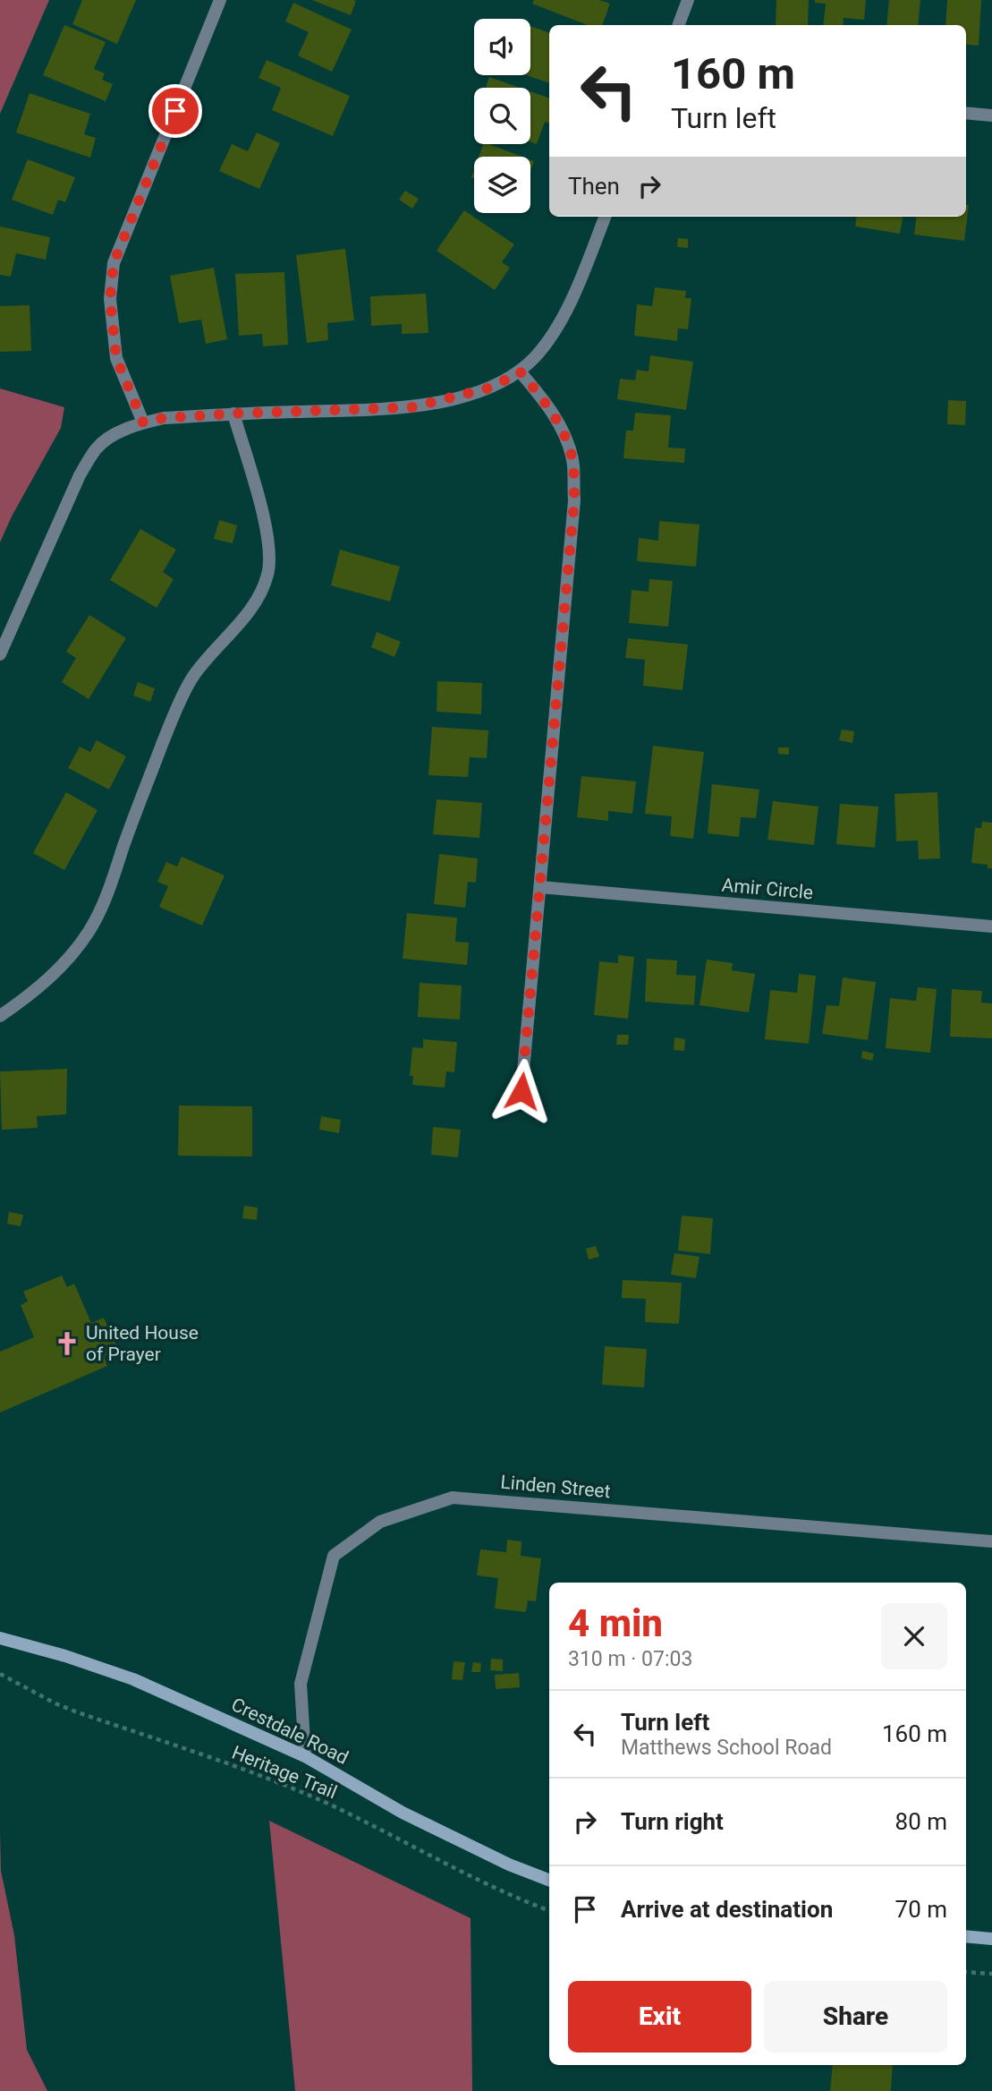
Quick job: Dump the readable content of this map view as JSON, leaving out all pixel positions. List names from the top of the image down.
{
  "streets": {
    "street": ["Amir Circle", "Linden Street", "Crestdale Road"],
    "path": ["Heritage Trail"]
  },
  "crossings": [
    ["Linden Street", "Crestdale Road"]
  ],
  "places": {
    "church": ["United House of Prayer"]
  },
  "page": {
    "turn": ["160 m", "Turn left"],
    "then": "Then",
    "heading": ["4 min", "310 m · 07:03"],
    "list": [
      {
        "name": "Turn left",
        "note": "Matthews School Road",
        "value": "160 m"
      },
      {
        "name": "Turn right",
        "value": "80 m"
      },
      {
        "name": "Arrive at destination",
        "value": "70 m"
      }
    ],
    "buttons": ["Exit", "Share"]
  }
}
